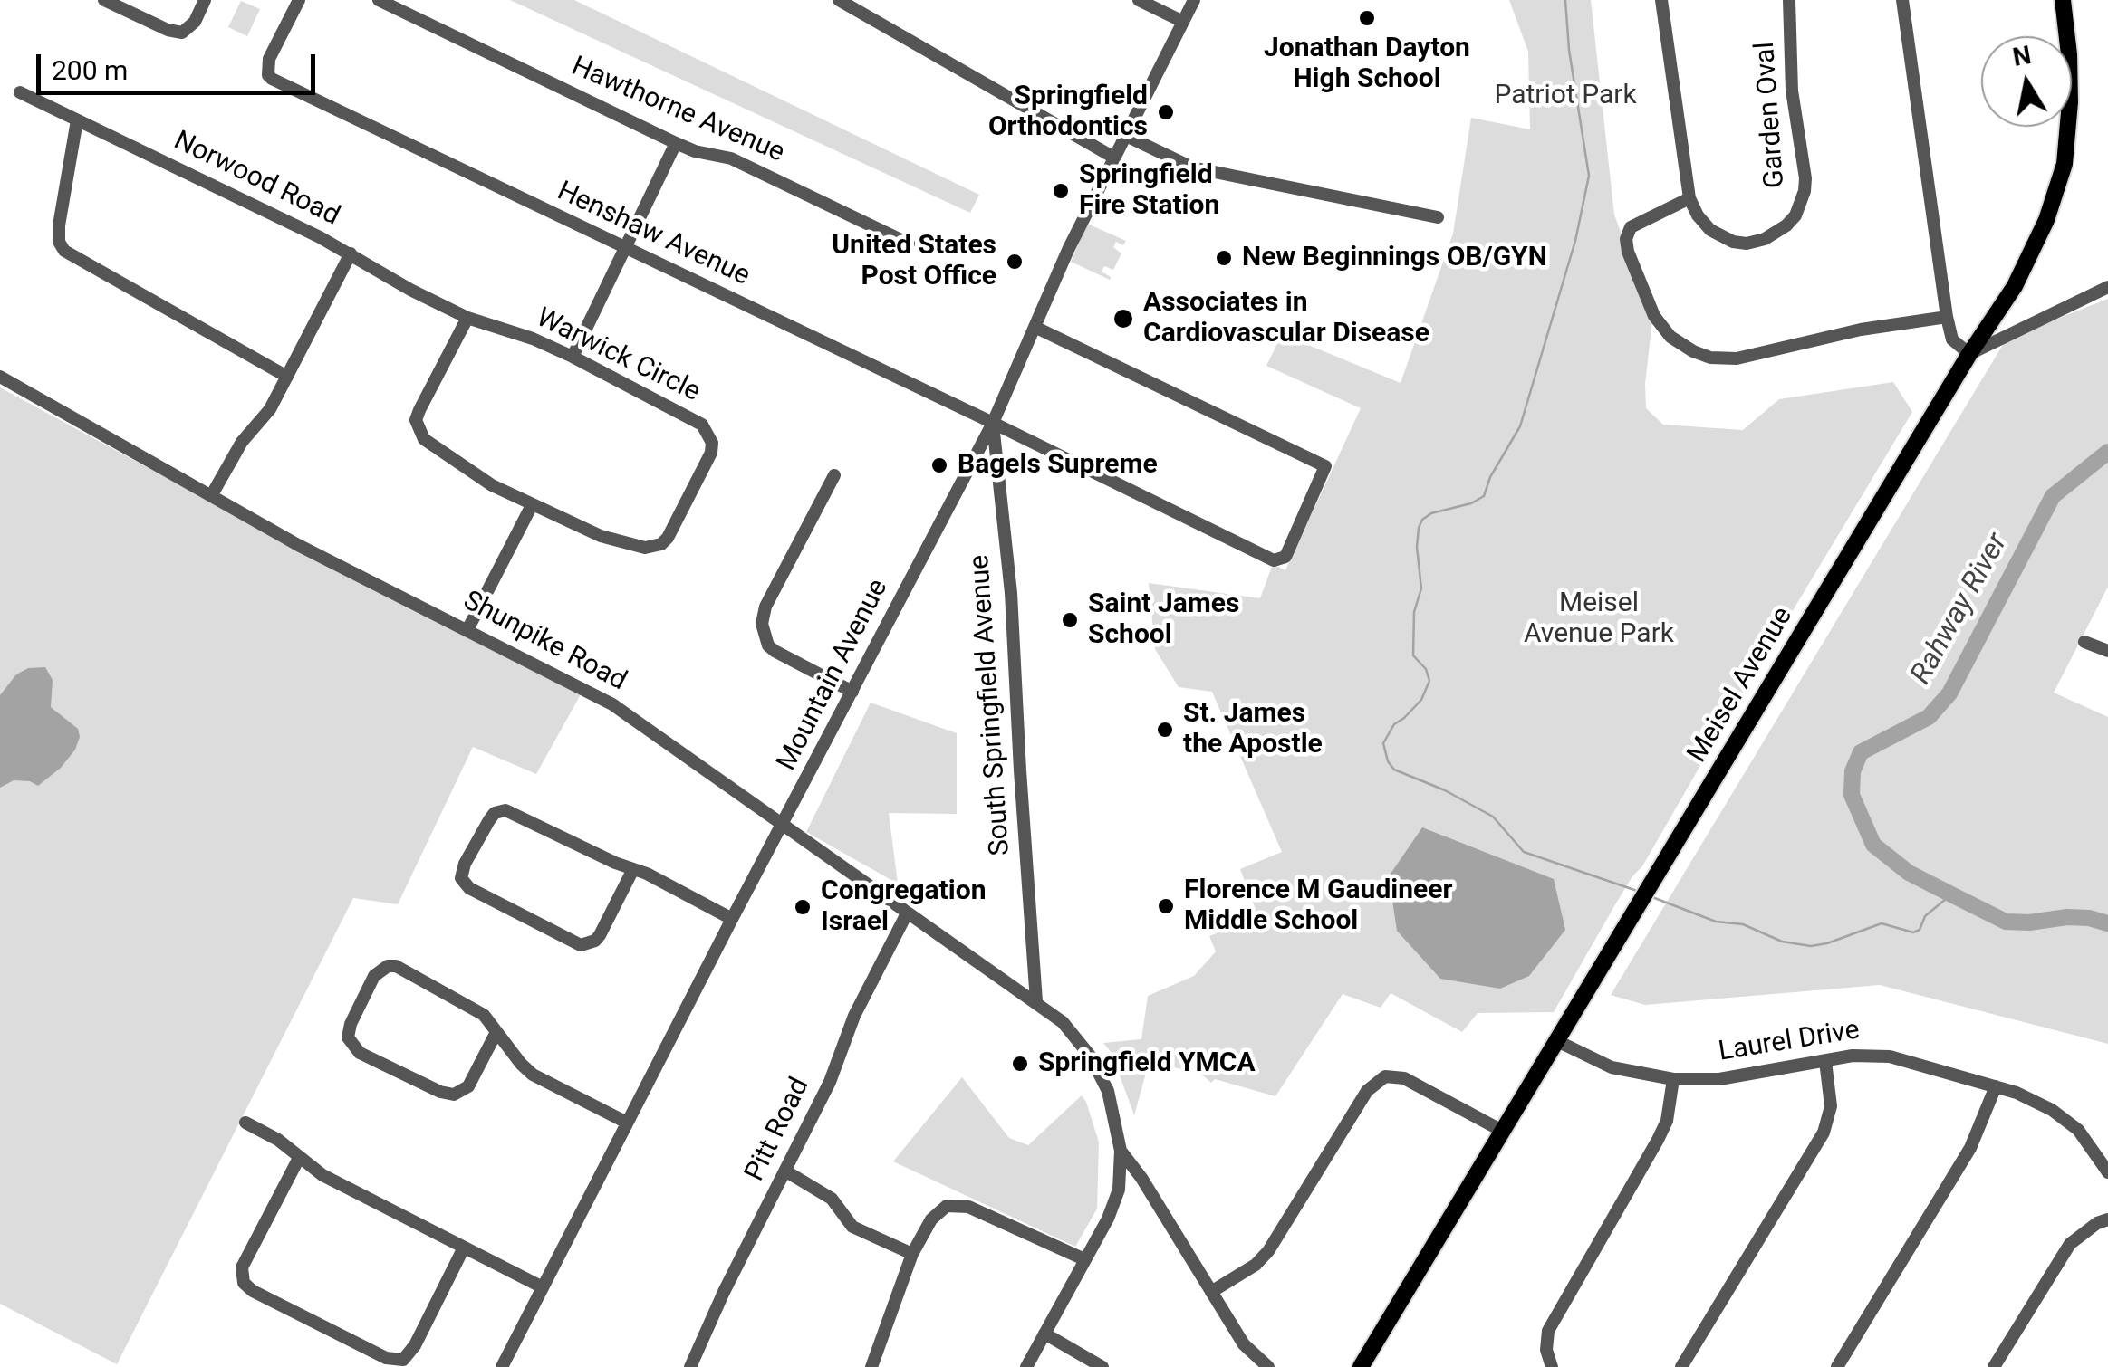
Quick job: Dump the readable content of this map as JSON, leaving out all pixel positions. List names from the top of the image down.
{
  "streets": {
    "main road": ["Meisel Avenue"],
    "street": [
      "Hawthorne Avenue",
      "Garden Oval",
      "Norwood Road",
      "Henshaw Avenue",
      "Warwick Circle",
      "Shunpike Road",
      "Mountain Avenue",
      "South Springfield Avenue",
      "Laurel Drive",
      "Pitt Road"
    ]
  },
  "crossings": [
    ["Norwood Road", "Warwick Circle"],
    ["Henshaw Avenue", "Mountain Avenue"],
    ["Henshaw Avenue", "South Springfield Avenue"],
    ["Shunpike Road", "Mountain Avenue"],
    ["Shunpike Road", "South Springfield Avenue"],
    ["Shunpike Road", "Pitt Road"],
    ["Mountain Avenue", "South Springfield Avenue"],
    ["Meisel Avenue", "Laurel Drive"]
  ],
  "water": ["Rahway River"],
  "parks": ["Patriot Park", "Meisel Avenue Park"],
  "places": [
    "Jonathan Dayton High School",
    "Springfield Orthodontics",
    "Springfield Fire Station",
    "New Beginnings OB/GYN",
    "United States Post Office",
    "Associates in Cardiovascular Disease",
    "Bagels Supreme",
    "Saint James School",
    "St. James the Apostle",
    "Florence M Gaudineer Middle School",
    "Congregation Israel",
    "Springfield YMCA"
  ],
  "scale_bar": "200 m",
  "north": "top"
}
